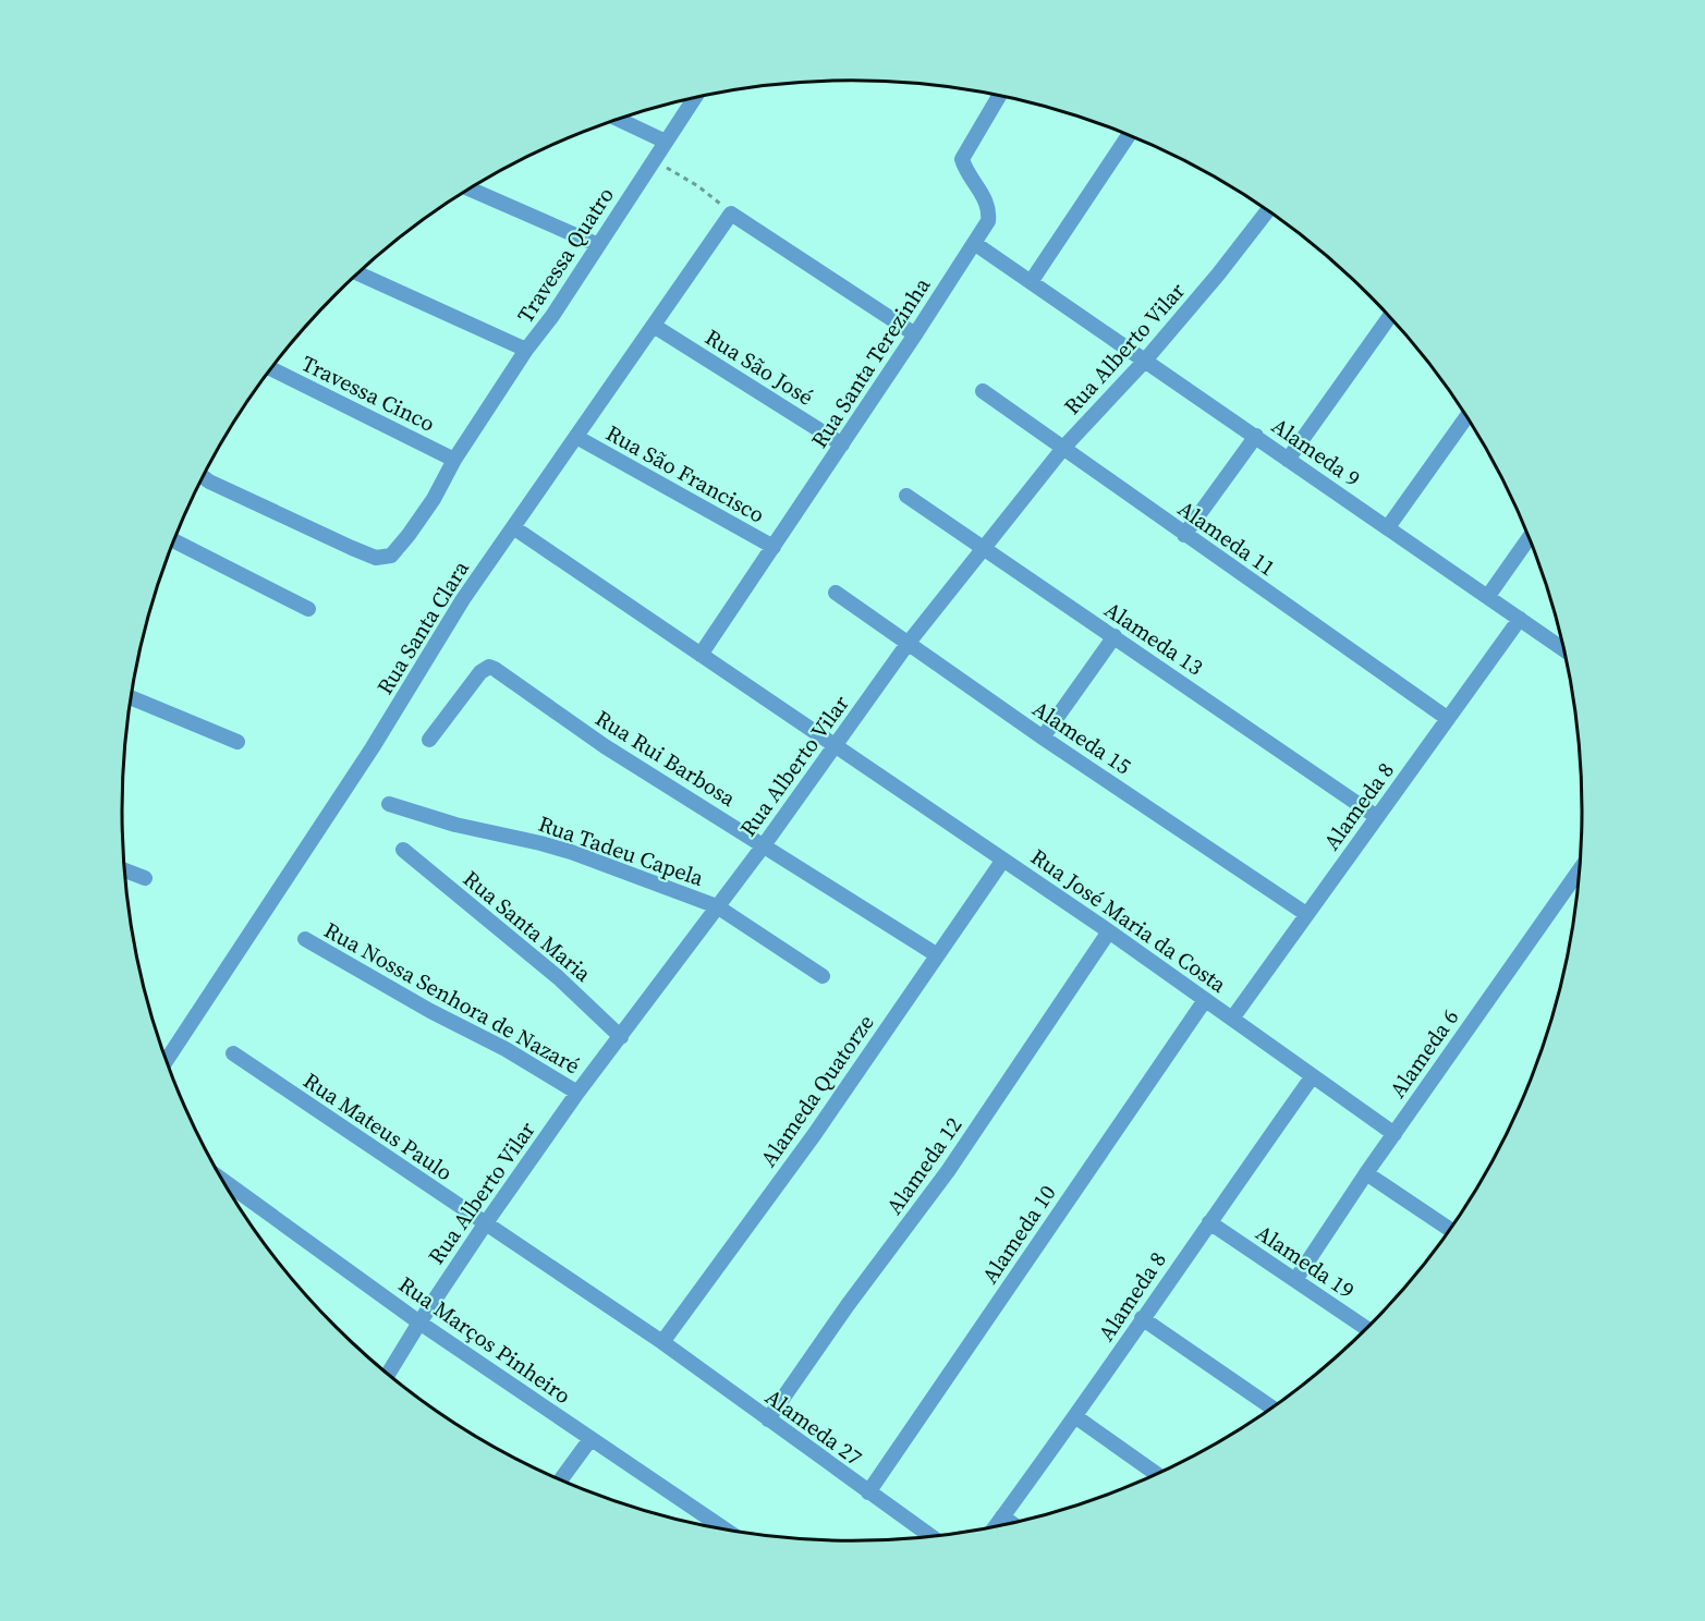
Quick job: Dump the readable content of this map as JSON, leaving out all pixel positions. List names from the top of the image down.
{
  "streets": {
    "street": [
      "Travessa Quatro",
      "Rua Alberto Vilar",
      "Rua Santa Terezinha",
      "Rua São José",
      "Travessa Cinco",
      "Alameda 9",
      "Rua São Francisco",
      "Alameda 11",
      "Rua Santa Clara",
      "Alameda 13",
      "Alameda 15",
      "Rua Rui Barbosa",
      "Alameda 8",
      "Rua Tadeu Capela",
      "Rua José Maria da Costa",
      "Rua Santa Maria",
      "Rua Nossa Senhora de Nazaré",
      "Alameda 6",
      "Alameda Quatorze",
      "Rua Mateus Paulo",
      "Alameda 12",
      "Alameda 10",
      "Alameda 19",
      "Rua Marços Pinheiro",
      "Alameda 27"
    ]
  },
  "crossings": [
    ["Rua Alberto Vilar", "Alameda 9"],
    ["Rua Alberto Vilar", "Alameda 11"],
    ["Rua Alberto Vilar", "Alameda 13"],
    ["Rua Alberto Vilar", "Alameda 15"],
    ["Rua Alberto Vilar", "Rua Rui Barbosa"],
    ["Rua Alberto Vilar", "Rua Tadeu Capela"],
    ["Rua Alberto Vilar", "Rua José Maria da Costa"],
    ["Rua Alberto Vilar", "Rua Santa Maria"],
    ["Rua Alberto Vilar", "Rua Nossa Senhora de Nazaré"],
    ["Rua Alberto Vilar", "Rua Mateus Paulo"],
    ["Rua Alberto Vilar", "Rua Marços Pinheiro"],
    ["Rua Santa Terezinha", "Rua São José"],
    ["Rua Santa Terezinha", "Alameda 9"],
    ["Rua Santa Terezinha", "Rua São Francisco"],
    ["Rua São José", "Rua Santa Clara"],
    ["Alameda 9", "Alameda 8"],
    ["Rua São Francisco", "Rua Santa Clara"],
    ["Alameda 11", "Alameda 8"],
    ["Alameda 13", "Alameda 8"],
    ["Alameda 15", "Alameda 8"],
    ["Rua Rui Barbosa", "Alameda Quatorze"],
    ["Alameda 8", "Rua José Maria da Costa"],
    ["Alameda 8", "Alameda 19"],
    ["Rua José Maria da Costa", "Alameda 6"],
    ["Rua José Maria da Costa", "Alameda Quatorze"],
    ["Rua José Maria da Costa", "Alameda 12"],
    ["Rua José Maria da Costa", "Alameda 10"],
    ["Alameda 6", "Alameda 19"],
    ["Alameda Quatorze", "Rua Mateus Paulo"],
    ["Alameda Quatorze", "Alameda 27"],
    ["Rua Mateus Paulo", "Alameda 27"],
    ["Alameda 12", "Alameda 27"],
    ["Alameda 10", "Alameda 27"]
  ]
}
